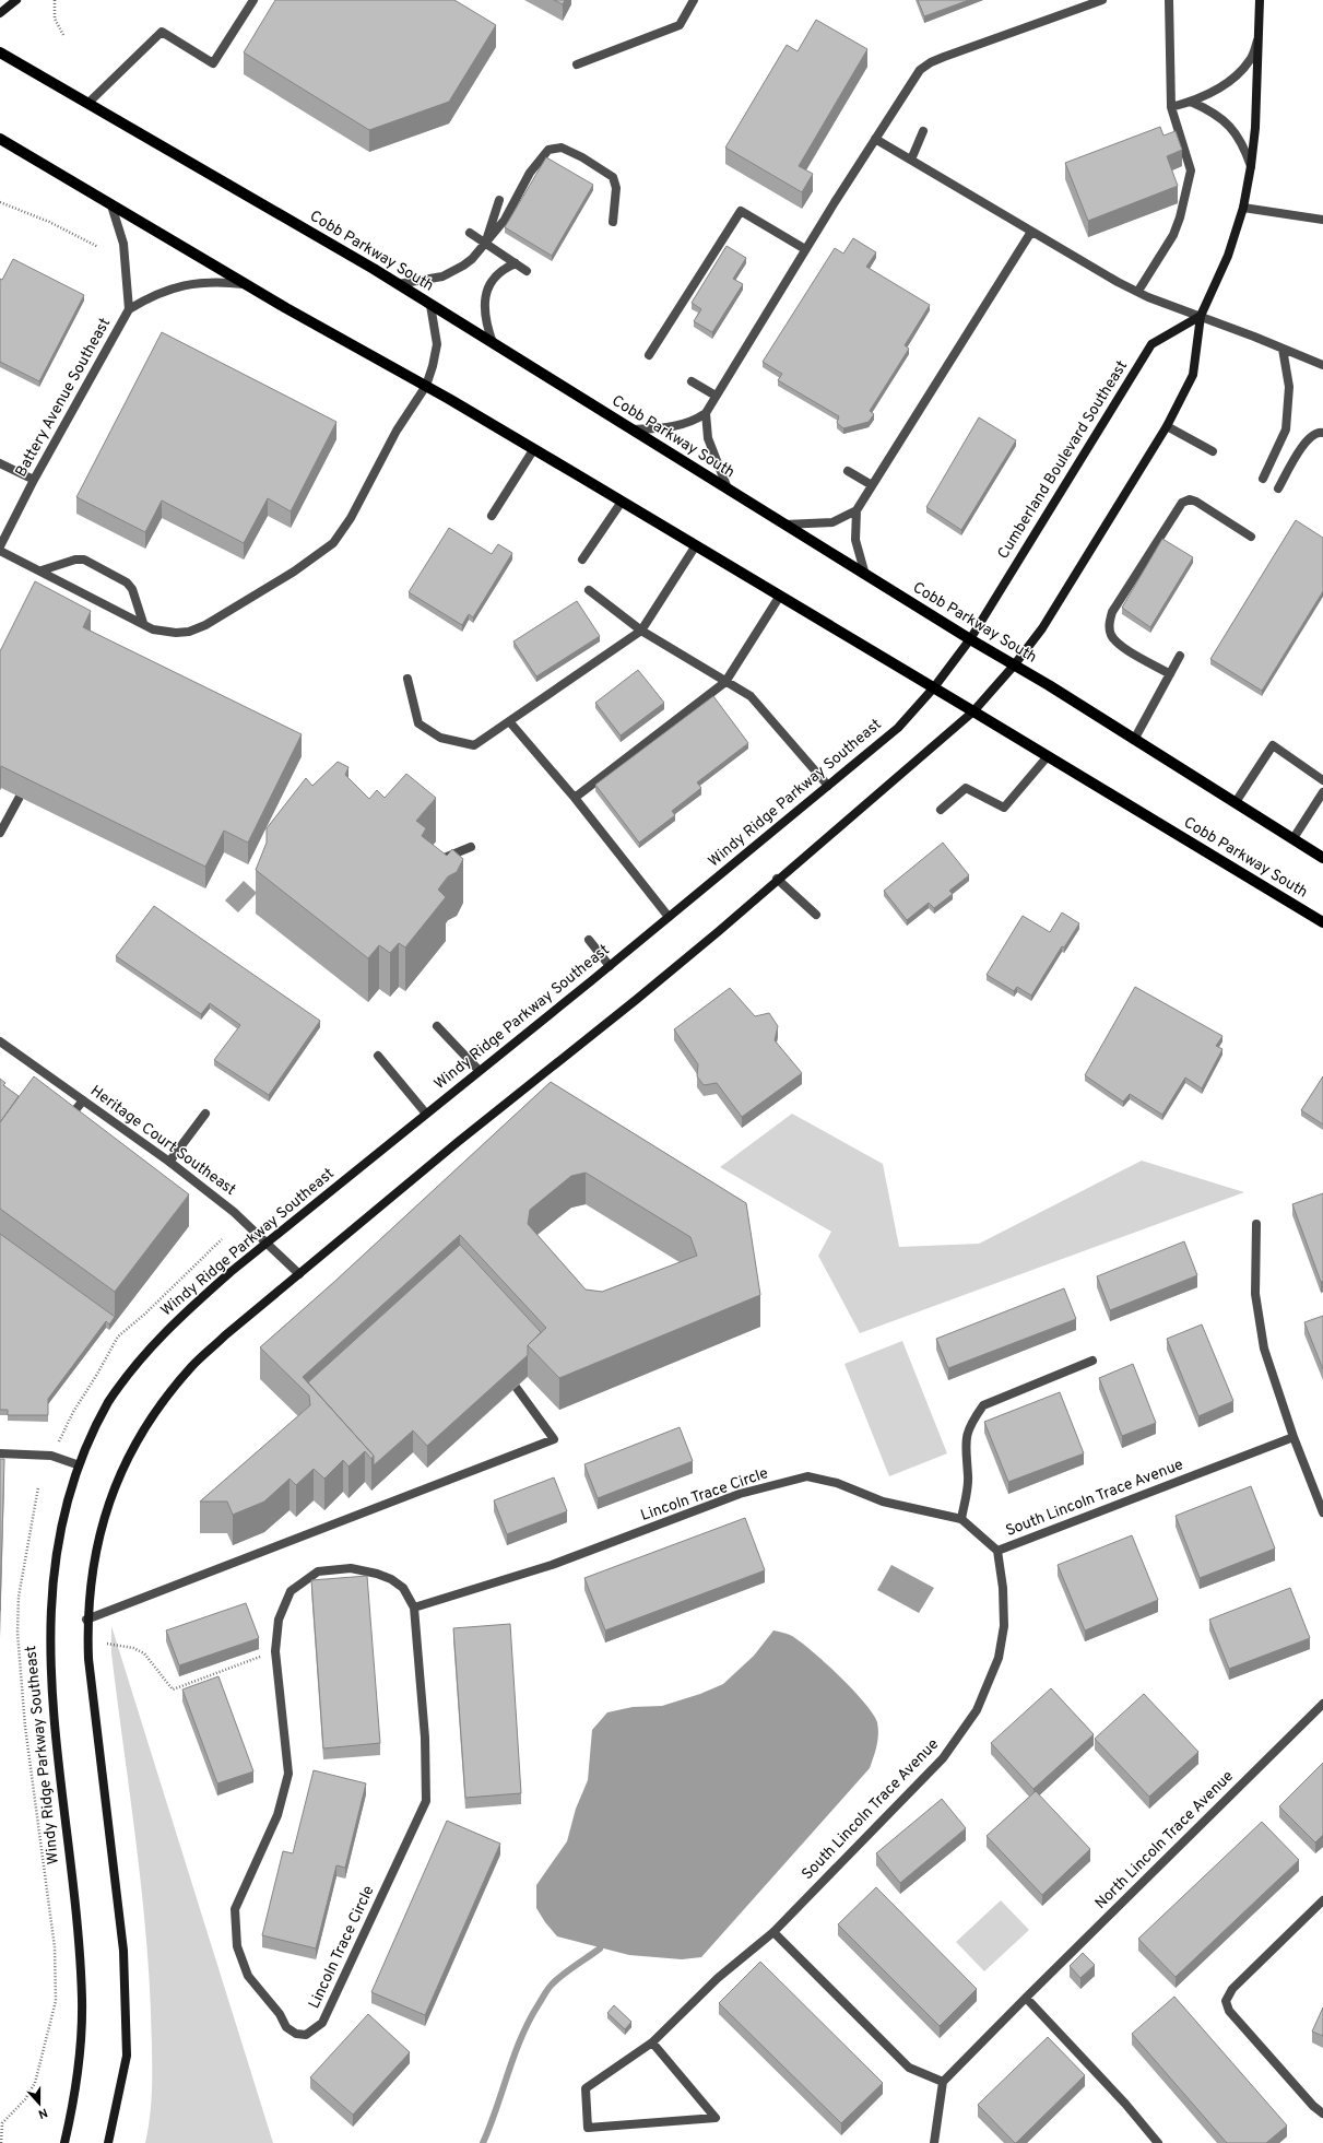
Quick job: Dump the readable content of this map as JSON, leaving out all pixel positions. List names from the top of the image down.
{
  "streets": {
    "main road": ["Cobb Parkway South", "Cumberland Boulevard Southeast", "Windy Ridge Parkway Southeast"],
    "street": [
      "Battery Avenue Southeast",
      "Heritage Court Southeast",
      "Lincoln Trace Circle",
      "South Lincoln Trace Avenue",
      "North Lincoln Trace Avenue"
    ]
  },
  "crossings": [
    ["Cobb Parkway South", "Battery Avenue Southeast"],
    ["Cobb Parkway South", "Cumberland Boulevard Southeast"],
    ["Cobb Parkway South", "Windy Ridge Parkway Southeast"],
    ["Cumberland Boulevard Southeast", "Windy Ridge Parkway Southeast"],
    ["Windy Ridge Parkway Southeast", "Heritage Court Southeast"],
    ["Lincoln Trace Circle", "South Lincoln Trace Avenue"]
  ],
  "north": "bottom"
}
